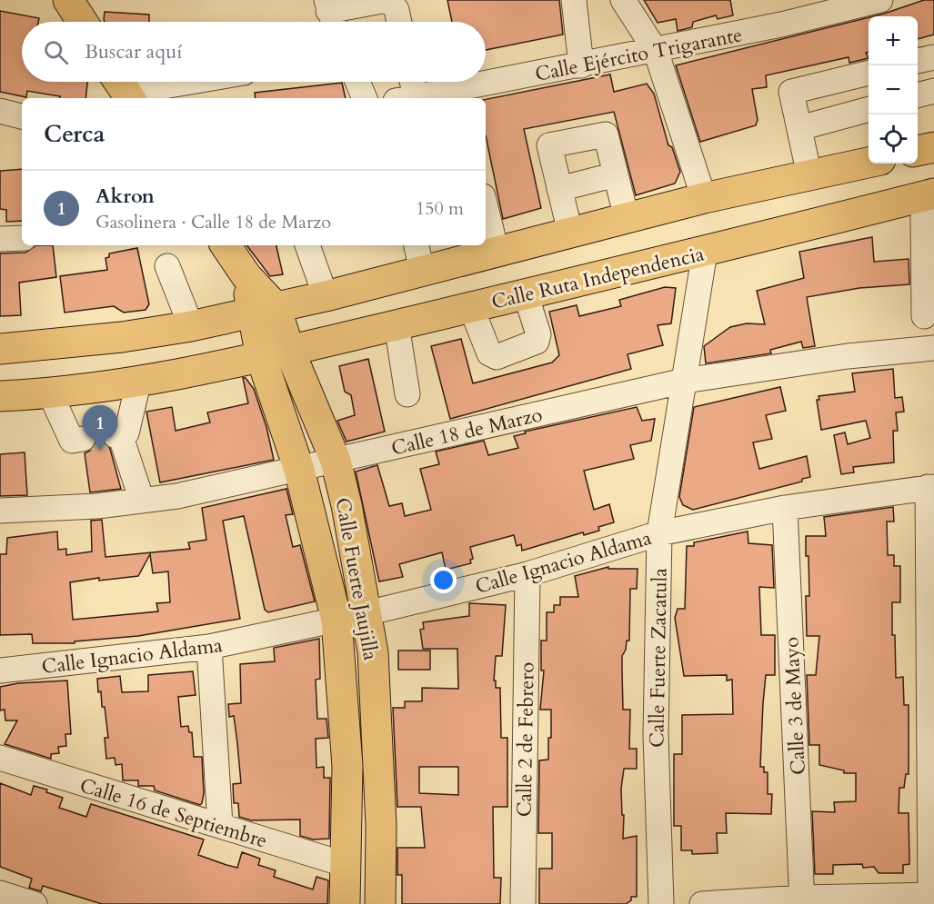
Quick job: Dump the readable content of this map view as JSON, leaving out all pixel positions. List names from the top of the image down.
{
  "streets": {
    "main road": ["Calle Ruta Independencia", "Calle Fuerte Jaujilla"],
    "street": [
      "Calle Ejército Trigarante",
      "Calle 18 de Marzo",
      "Calle Ignacio Aldama",
      "Calle Fuerte Zacatula",
      "Calle 3 de Mayo",
      "Calle 2 de Febrero",
      "Calle 16 de Septiembre"
    ]
  },
  "crossings": [
    ["Calle Ruta Independencia", "Calle Fuerte Jaujilla"],
    ["Calle Ruta Independencia", "Calle Fuerte Zacatula"],
    ["Calle 18 de Marzo", "Calle Fuerte Jaujilla"],
    ["Calle 18 de Marzo", "Calle Fuerte Zacatula"],
    ["Calle Ignacio Aldama", "Calle Fuerte Jaujilla"],
    ["Calle Ignacio Aldama", "Calle Fuerte Zacatula"],
    ["Calle Ignacio Aldama", "Calle 3 de Mayo"],
    ["Calle Ignacio Aldama", "Calle 2 de Febrero"],
    ["Calle Fuerte Jaujilla", "Calle 16 de Septiembre"]
  ],
  "page": {
    "map_buttons": ["+", "−"],
    "search": "Buscar aquí",
    "heading": "Cerca",
    "list": [
      {
        "mark": "1",
        "name": "Akron",
        "note": "Gasolinera · Calle 18 de Marzo",
        "value": "150 m"
      }
    ],
    "pins": "1"
  }
}
